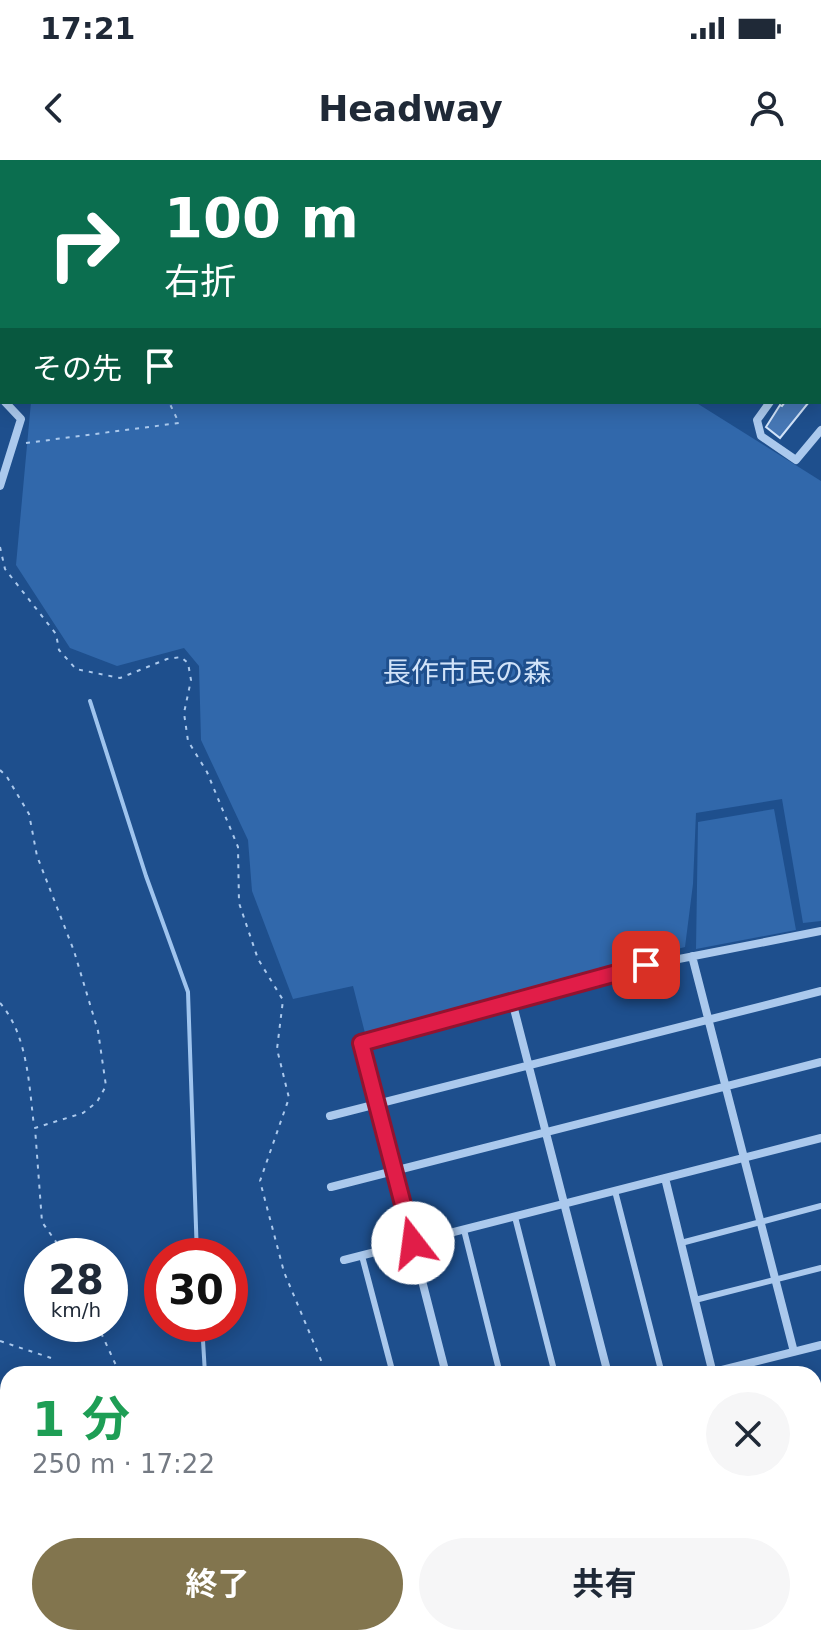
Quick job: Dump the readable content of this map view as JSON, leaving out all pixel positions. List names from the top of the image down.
{
  "parks": ["長作市民の森"],
  "page": {
    "status": "17:21",
    "header": "Headway",
    "turn": ["100 m", "右折"],
    "then": "その先",
    "speed": "28 km/h",
    "limit": "30",
    "heading": ["1 分", "250 m · 17:22"],
    "buttons": ["終了", "共有"]
  }
}
